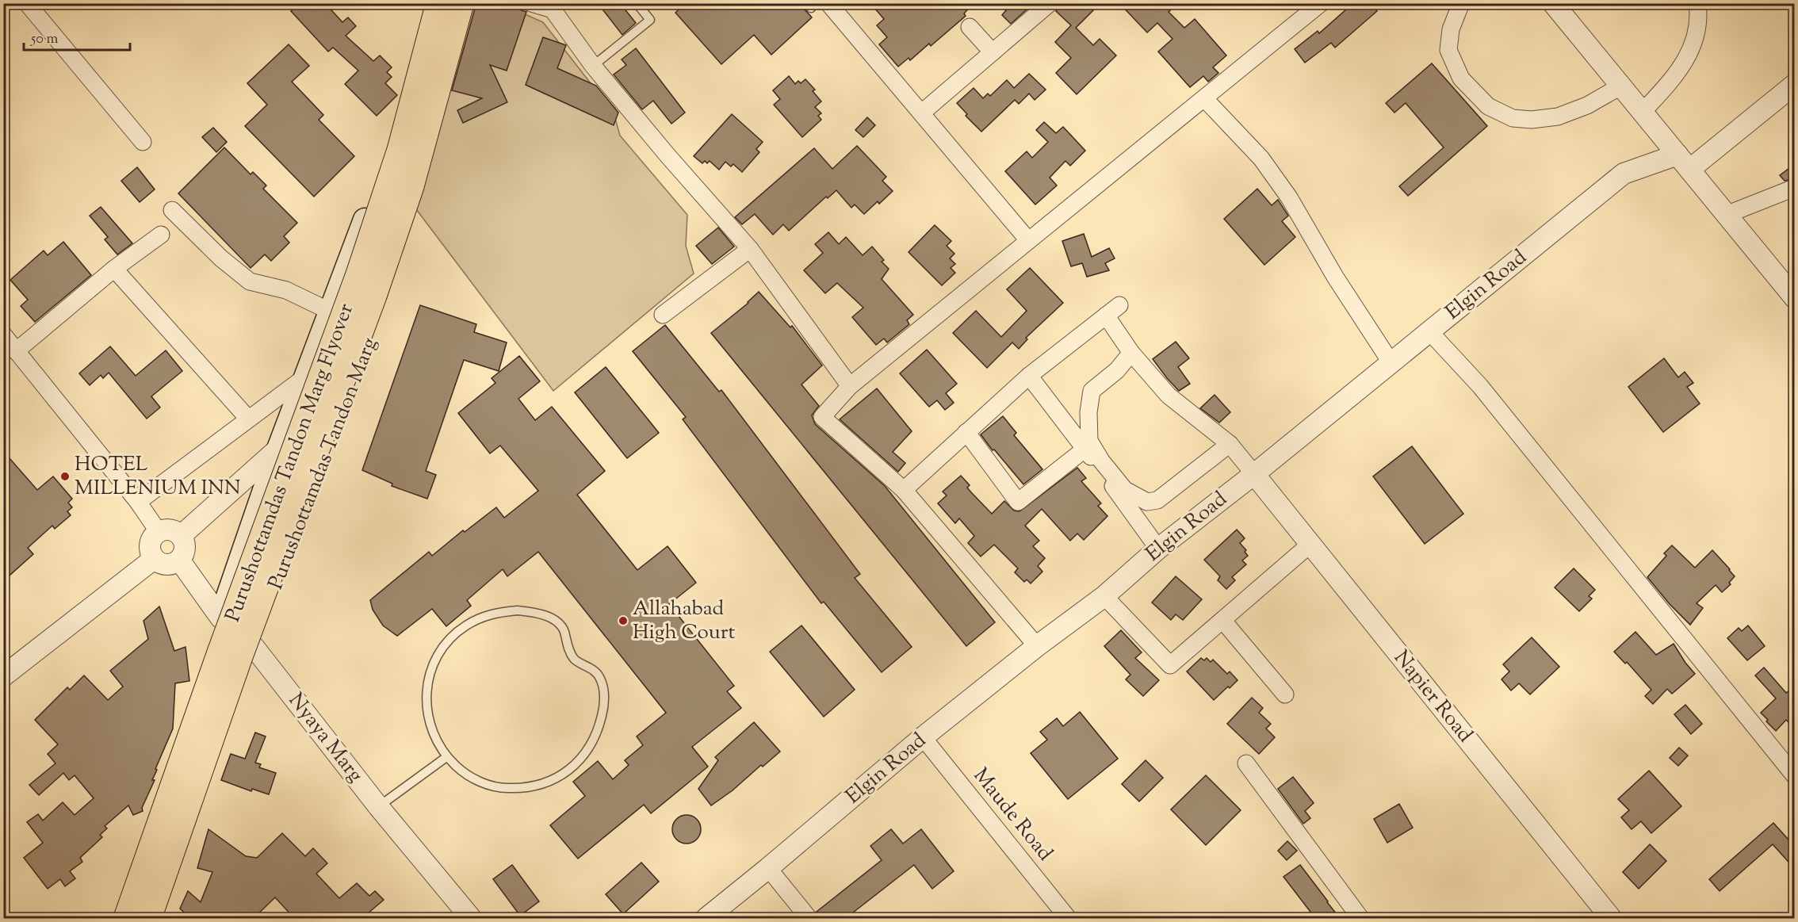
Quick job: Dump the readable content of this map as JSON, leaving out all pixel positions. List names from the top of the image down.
{
  "streets": {
    "main road": ["Purushottamdas Tandon Marg Flyover", "Purushottamdas Tandon Marg"],
    "street": [
      "Elgin Road",
      "Napier Road",
      "Nyaya Marg",
      "Maude Road"
    ]
  },
  "crossings": [
    ["Elgin Road", "Napier Road"],
    ["Elgin Road", "Maude Road"],
    ["Purushottamdas Tandon Marg", "Nyaya Marg"]
  ],
  "places": ["HOTEL MILLENIUM INN", "Allahabad High Court"],
  "scale_bar": "50 m"
}
